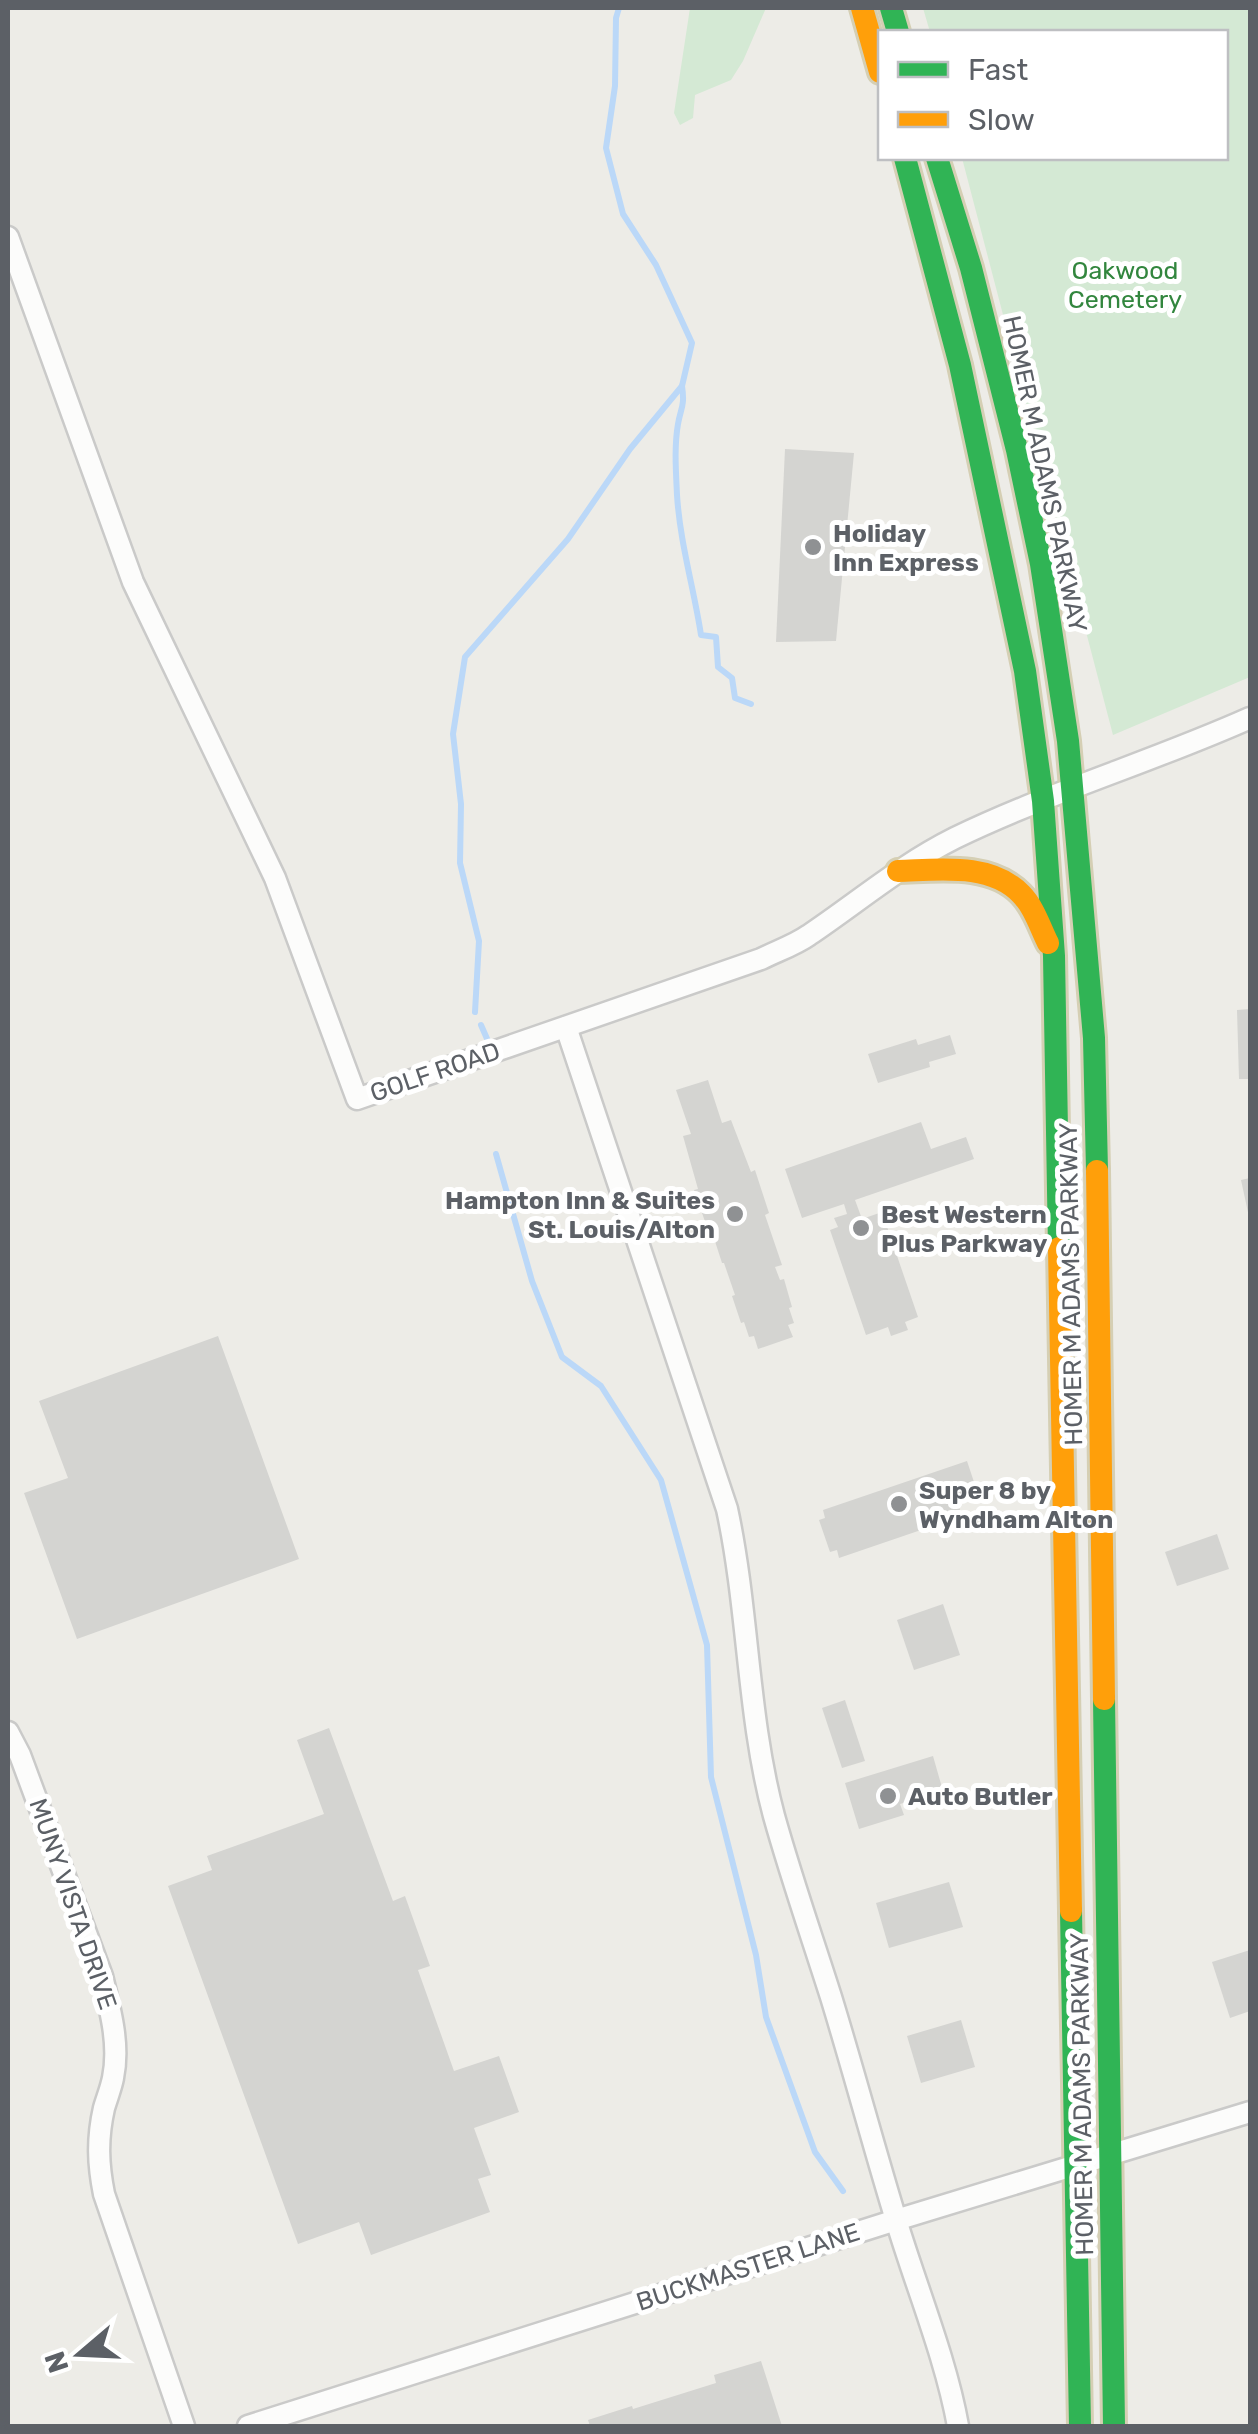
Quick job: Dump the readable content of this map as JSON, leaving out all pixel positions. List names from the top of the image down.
{
  "streets": {
    "main road": ["HOMER M ADAMS PARKWAY"],
    "street": ["GOLF ROAD", "MUNY VISTA DRIVE", "BUCKMASTER LANE"]
  },
  "crossings": [
    ["HOMER M ADAMS PARKWAY", "GOLF ROAD"],
    ["HOMER M ADAMS PARKWAY", "BUCKMASTER LANE"]
  ],
  "parks": ["Oakwood Cemetery"],
  "places": [
    "Holiday Inn Express",
    "Hampton Inn & Suites St. Louis/Alton",
    "Best Western Plus Parkway",
    "Super 8 by Wyndham Alton",
    "Auto Butler"
  ],
  "legend": ["Fast", "Slow"],
  "north": "left"
}
